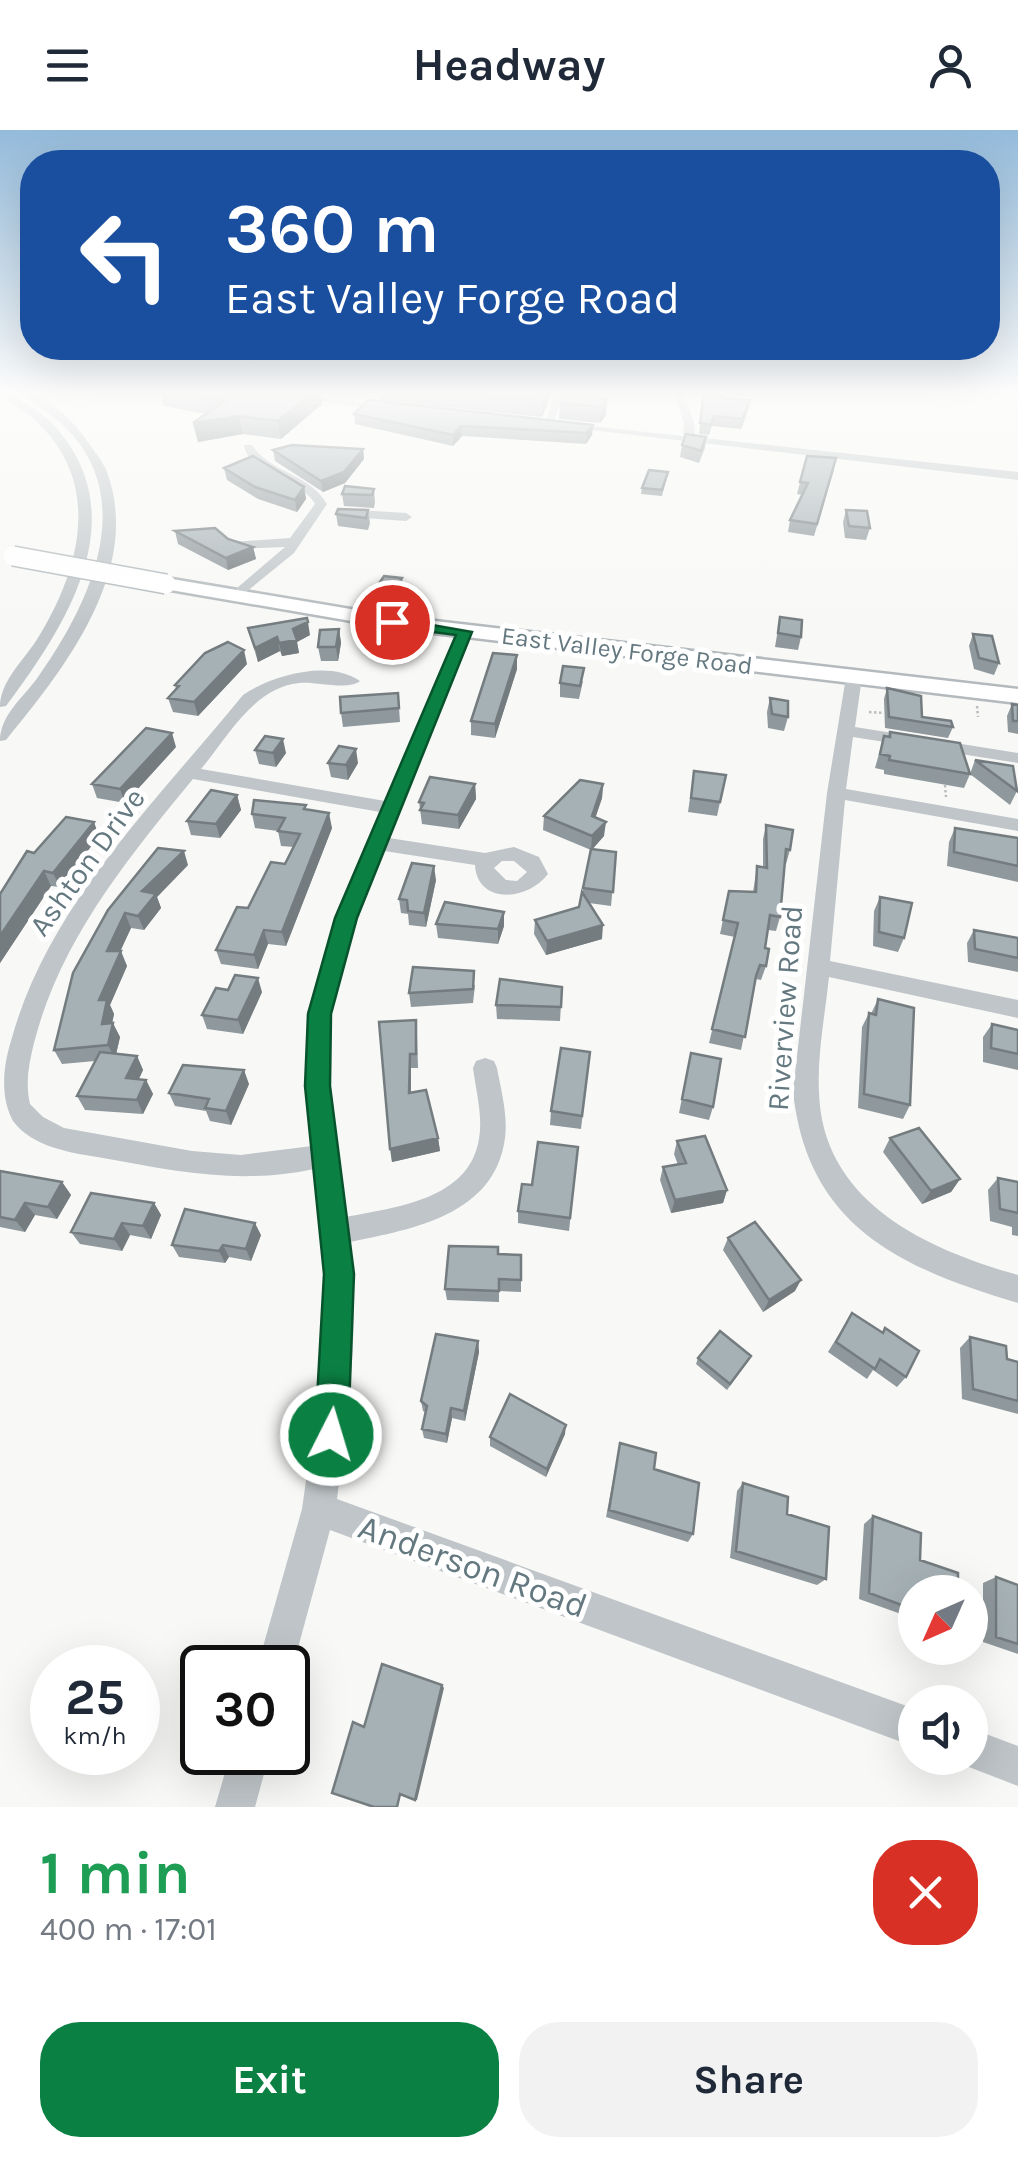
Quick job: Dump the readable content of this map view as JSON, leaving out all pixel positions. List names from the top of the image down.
{
  "streets": {
    "main road": ["East Valley Forge Road"],
    "street": ["Ashton Drive", "Riverview Road", "Anderson Road"]
  },
  "crossings": [
    ["East Valley Forge Road", "Riverview Road"],
    ["East Valley Forge Road", "Anderson Road"],
    ["Ashton Drive", "Anderson Road"]
  ],
  "north": "bottom left",
  "page": {
    "header": "Headway",
    "turn": ["360 m", "East Valley Forge Road"],
    "speed": "25 km/h",
    "limit": "30",
    "heading": ["1 min", "400 m · 17:01"],
    "buttons": ["Exit", "Share"]
  }
}
